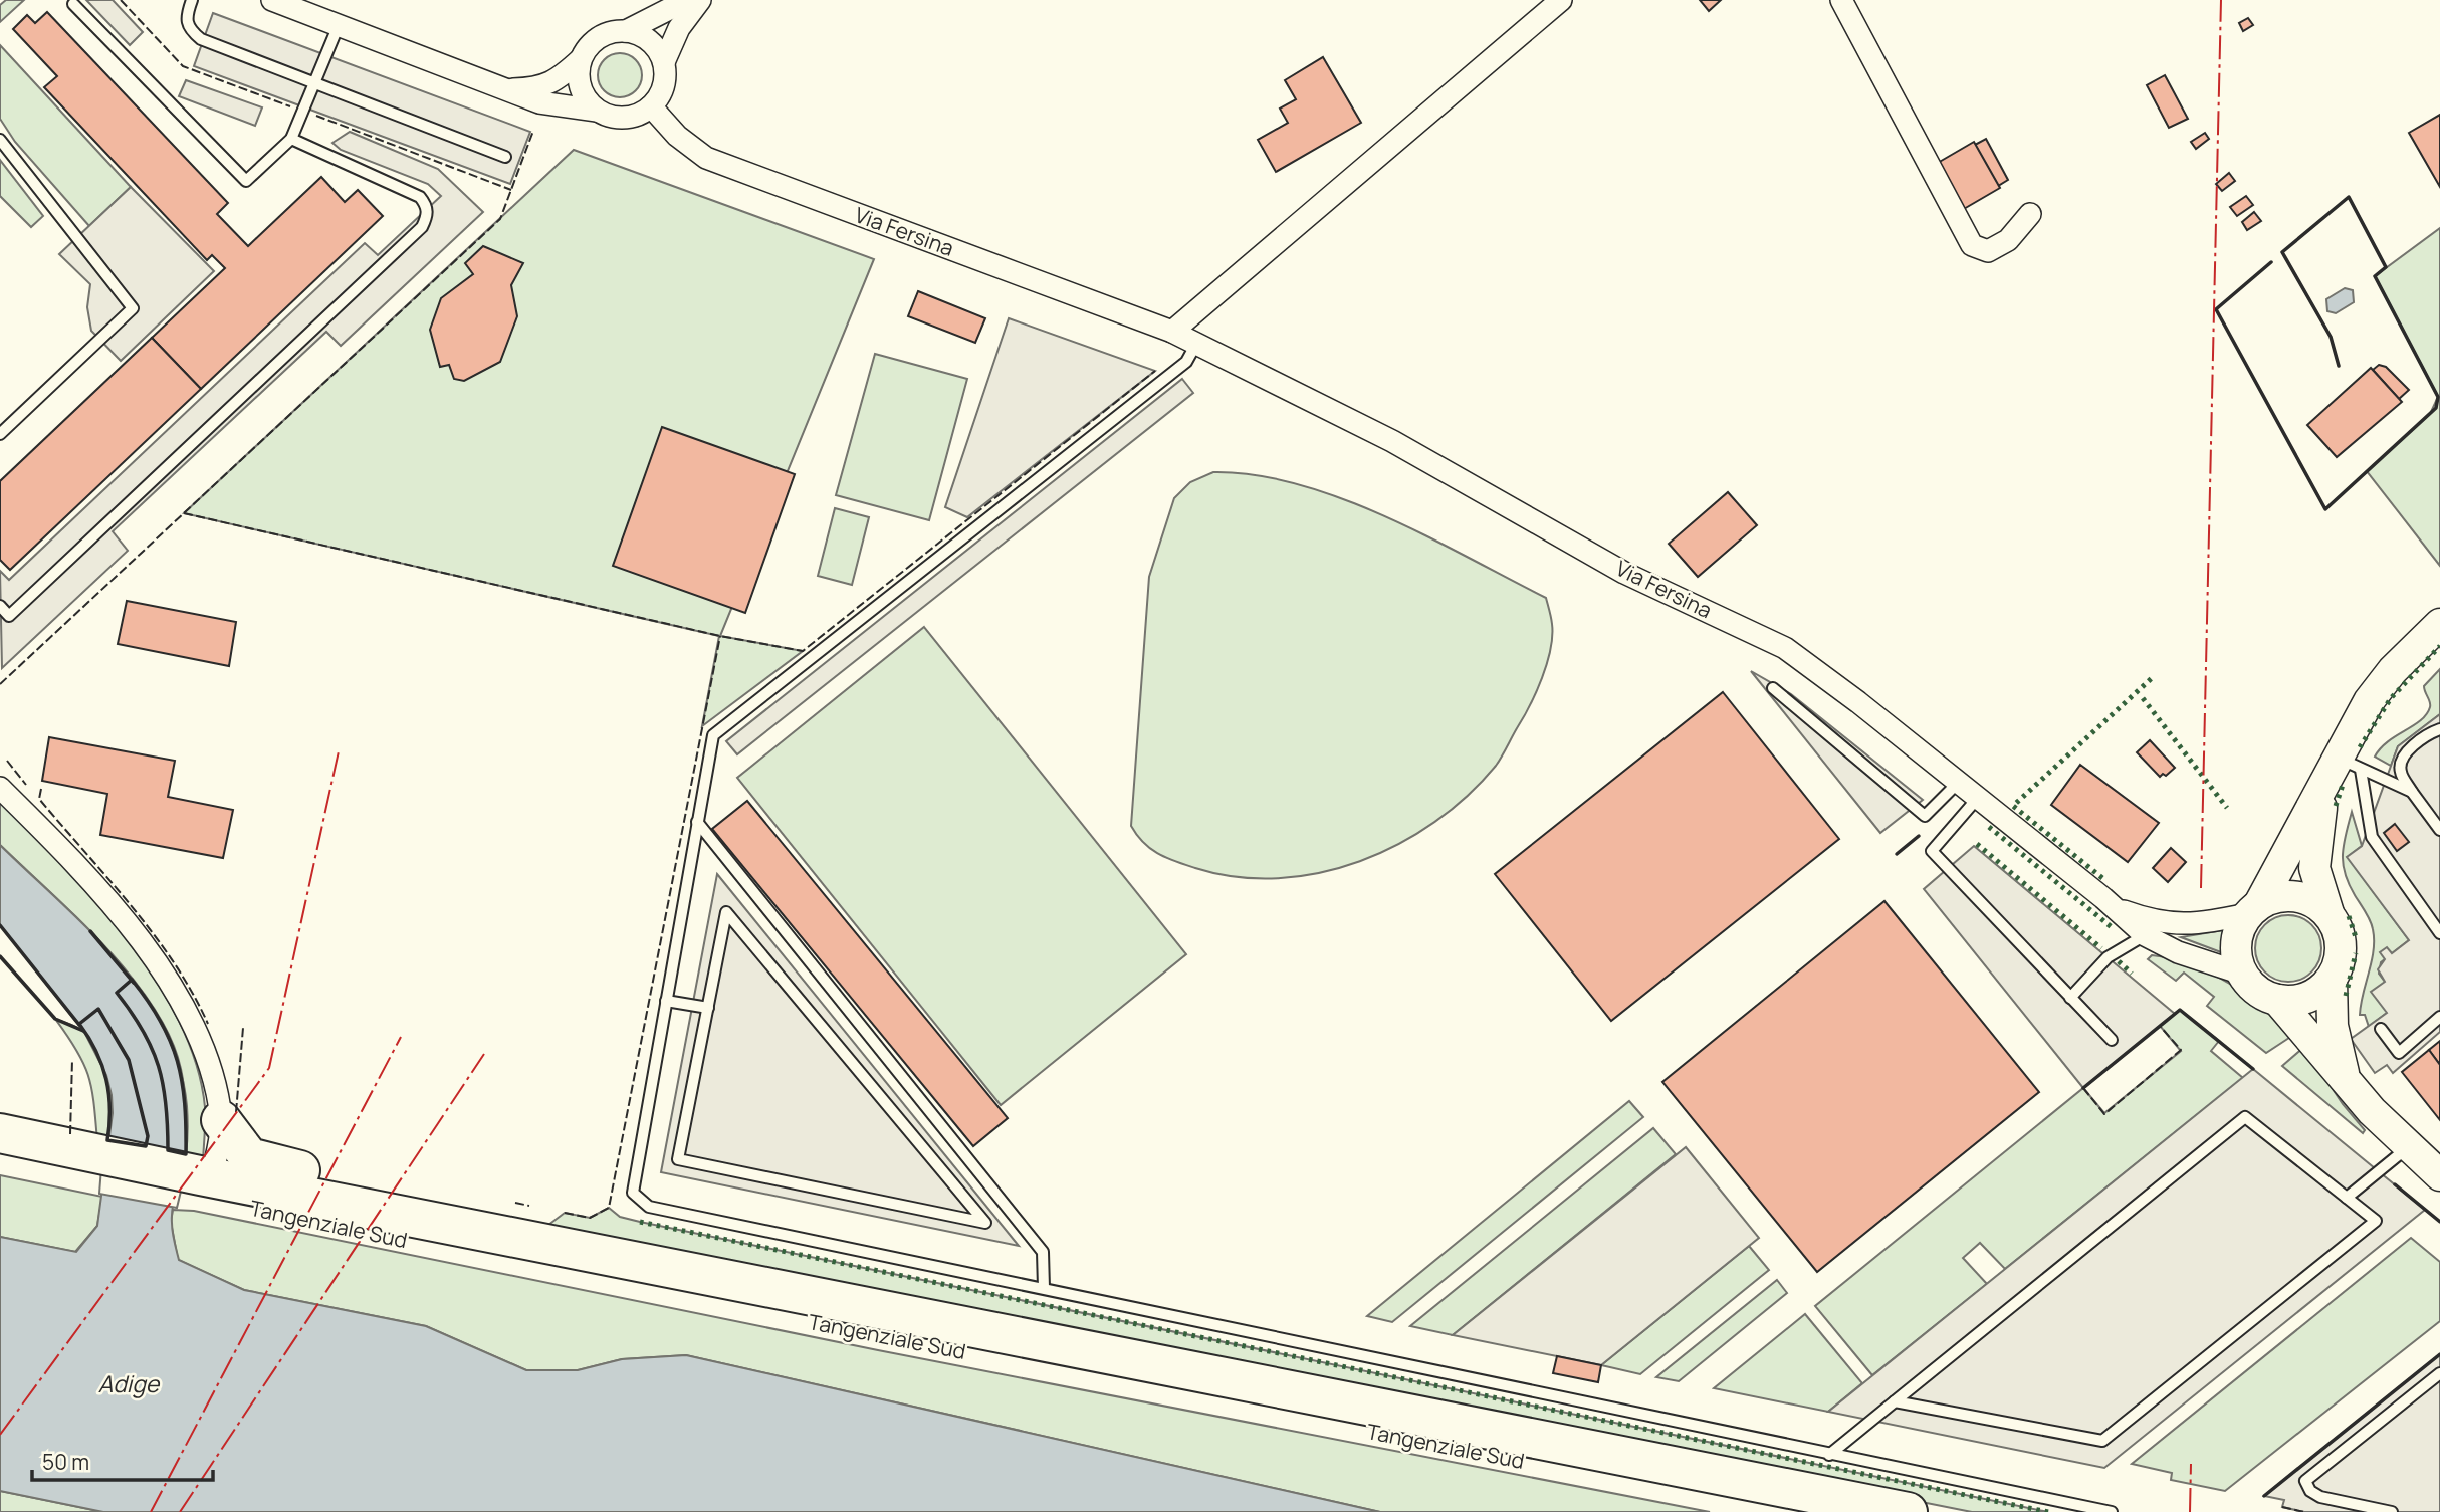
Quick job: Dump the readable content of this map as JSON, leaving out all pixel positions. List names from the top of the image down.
{
  "streets": {
    "highway": ["Tangenziale Sud"],
    "street": ["Via Fersina"]
  },
  "water": ["Adige"],
  "scale_bar": "50 m"
}
